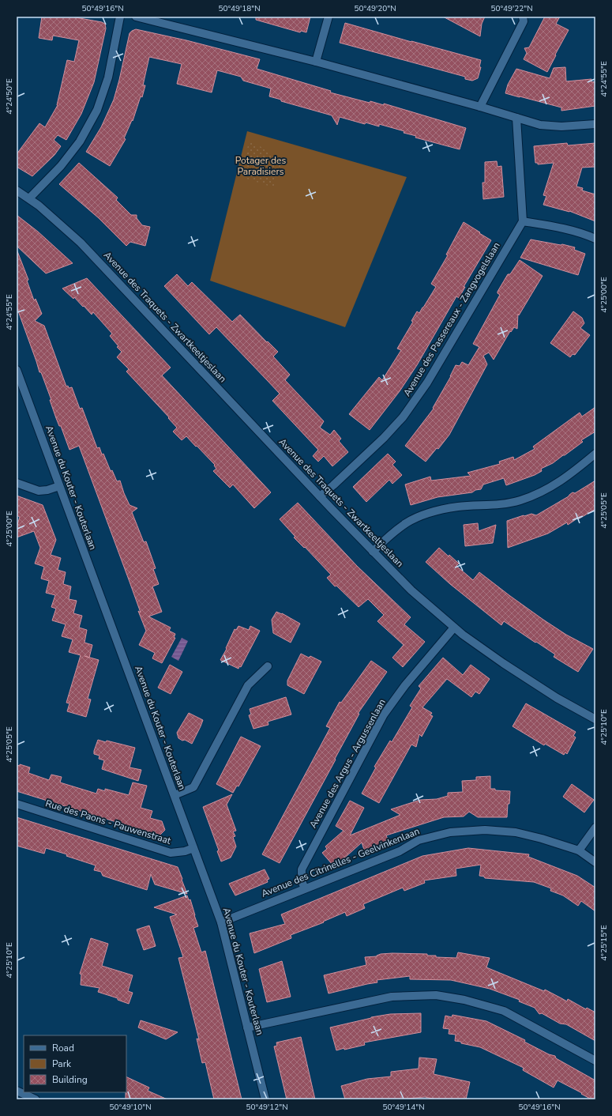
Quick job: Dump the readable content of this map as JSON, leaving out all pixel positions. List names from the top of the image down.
{
  "streets": {
    "street": [
      "Avenue des Traquets - Zwartkeeltjeslaan",
      "Avenue des Passereaux - Zangvogelslaan",
      "Avenue du Kouter - Kouterlaan",
      "Avenue des Argus - Argussenlaan",
      "Rue des Paons - Pauwenstraat",
      "Avenue des Citrinelles - Geelvinkenlaan"
    ]
  },
  "crossings": [
    ["Avenue des Traquets - Zwartkeeltjeslaan", "Avenue des Passereaux - Zangvogelslaan"],
    ["Avenue des Traquets - Zwartkeeltjeslaan", "Avenue des Argus - Argussenlaan"],
    ["Avenue du Kouter - Kouterlaan", "Rue des Paons - Pauwenstraat"],
    ["Avenue du Kouter - Kouterlaan", "Avenue des Citrinelles - Geelvinkenlaan"],
    ["Avenue des Argus - Argussenlaan", "Avenue des Citrinelles - Geelvinkenlaan"]
  ],
  "parks": ["Potager des Paradisiers"],
  "legend": ["Road", "Park", "Building"],
  "coordinates": [
    "50°49'16\"N",
    "50°49'18\"N",
    "50°49'20\"N",
    "50°49'22\"N",
    "4°24'55\"E",
    "4°24'50\"E",
    "4°25'00\"E",
    "4°25'05\"E",
    "4°25'10\"E",
    "4°25'15\"E",
    "50°49'10\"N",
    "50°49'12\"N",
    "50°49'14\"N"
  ]
}
